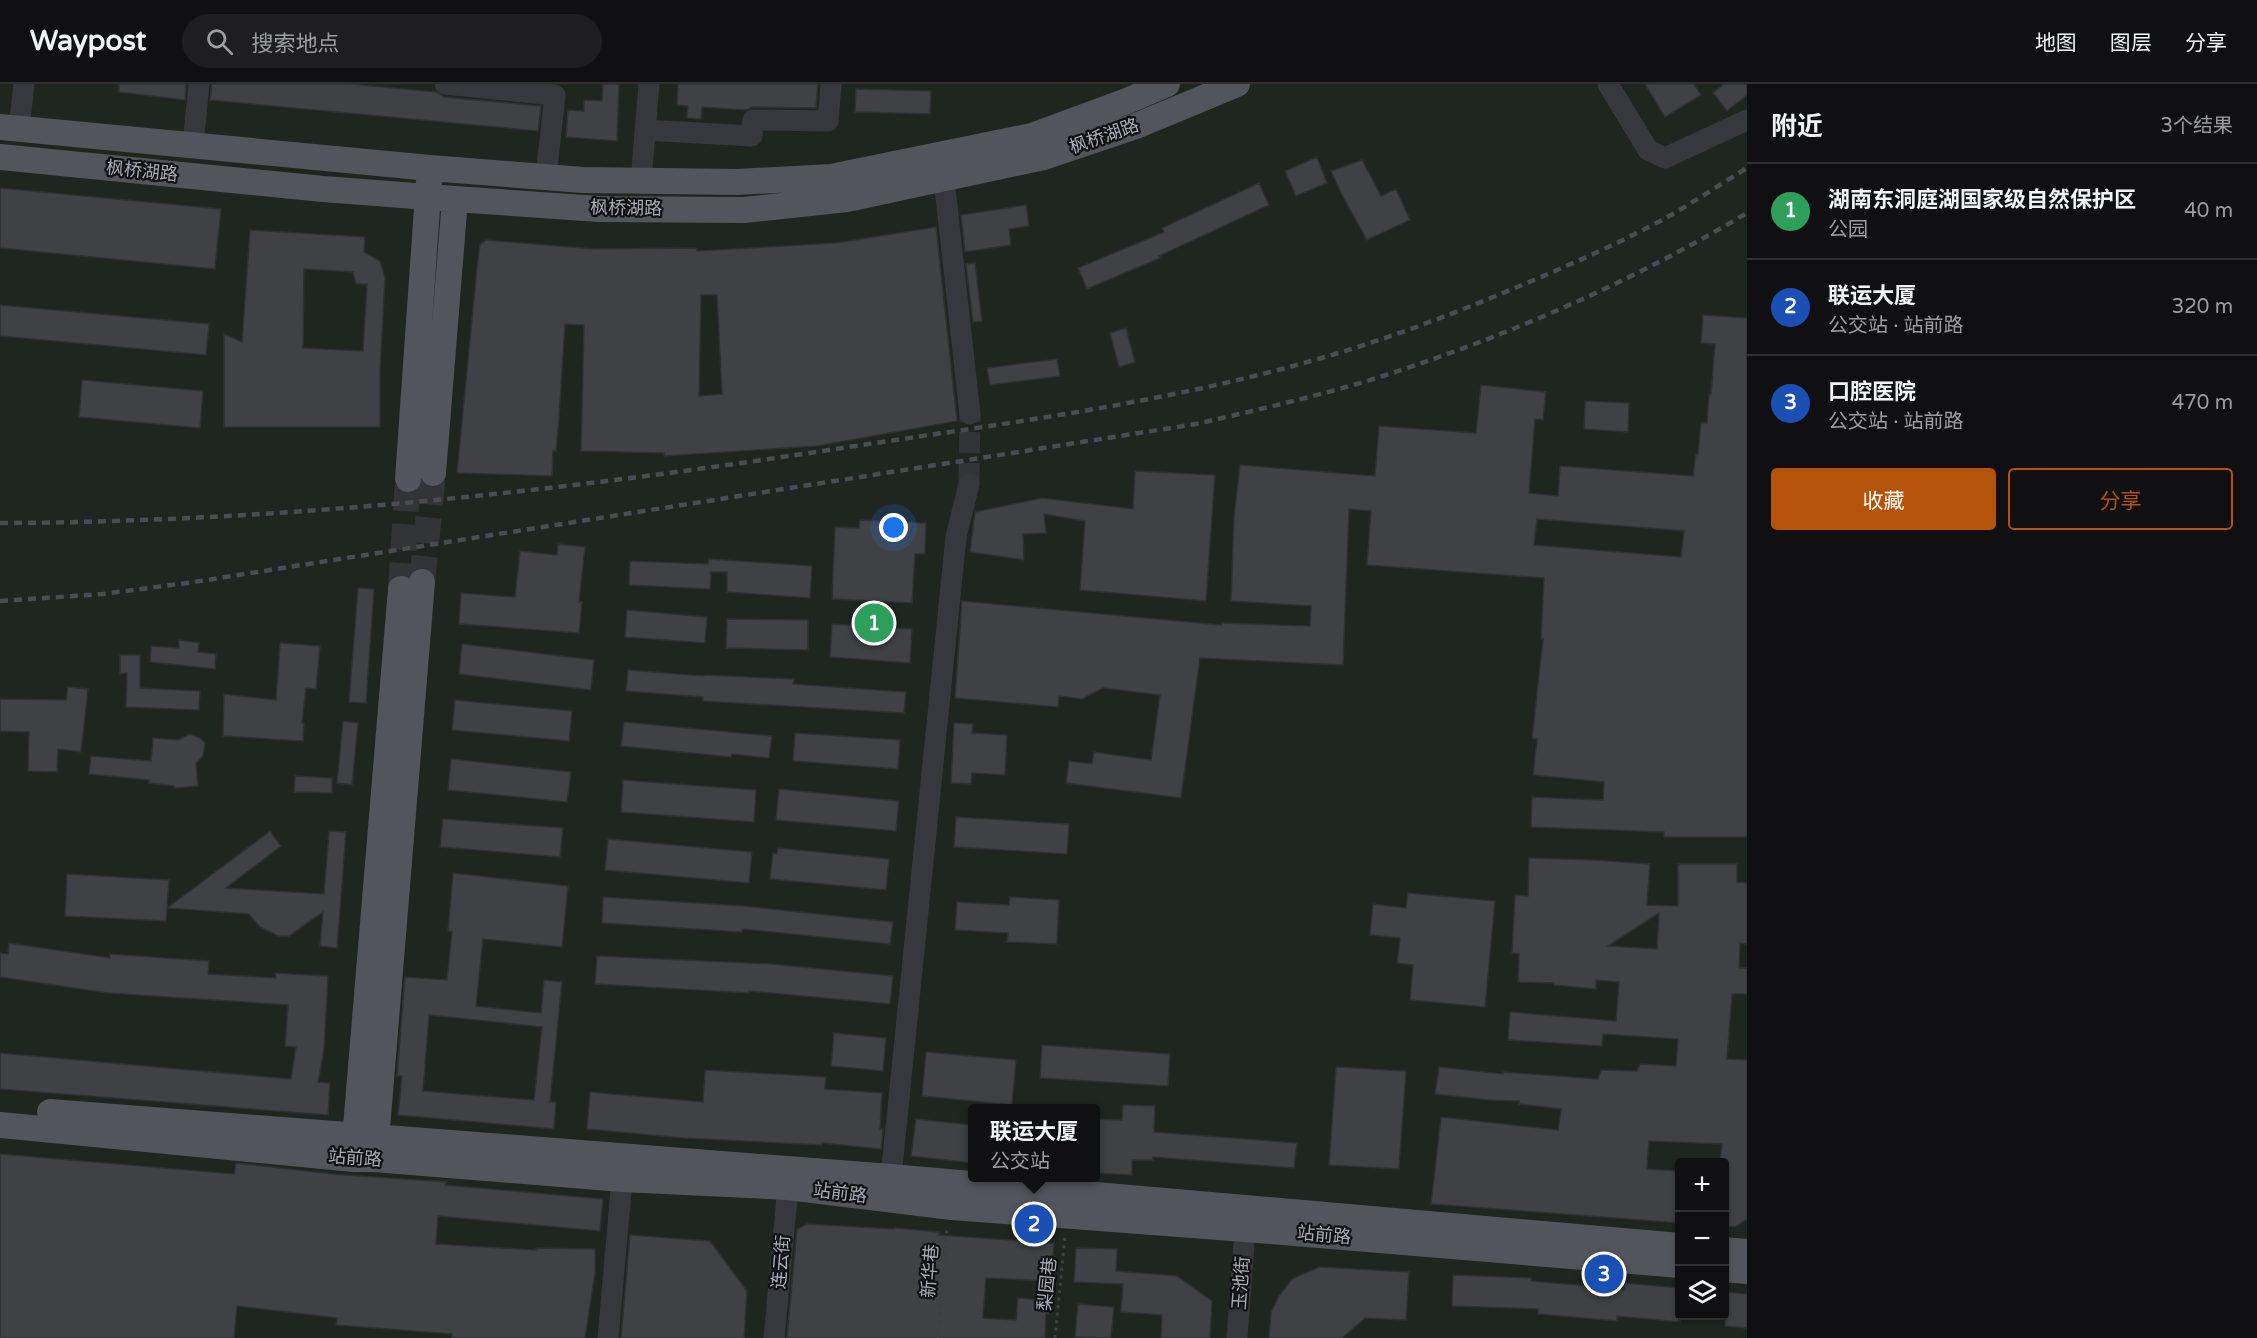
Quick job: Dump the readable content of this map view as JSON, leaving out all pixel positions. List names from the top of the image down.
{
  "streets": {
    "main road": ["枫桥湖路", "站前路"],
    "street": ["连云街", "玉池街"],
    "path": ["新华巷", "梨园巷"]
  },
  "crossings": [
    ["站前路", "连云街"],
    ["站前路", "新华巷"],
    ["站前路", "玉池街"]
  ],
  "page": {
    "header": "Waypost",
    "search": "搜索地点",
    "nav": ["地图", "图层", "分享"],
    "heading": ["附近", "3个结果"],
    "list": [
      {
        "mark": "1",
        "name": "湖南东洞庭湖国家级自然保护区",
        "note": "公园",
        "value": "40 m"
      },
      {
        "mark": "2",
        "name": "联运大厦",
        "note": "公交站 · 站前路",
        "value": "320 m"
      },
      {
        "mark": "3",
        "name": "口腔医院",
        "note": "公交站 · 站前路",
        "value": "470 m"
      }
    ],
    "buttons": ["收藏", "分享"],
    "pins": ["1", "2", "3"],
    "popup": ["联运大厦", "公交站"],
    "map_buttons": ["+", "−"]
  }
}
